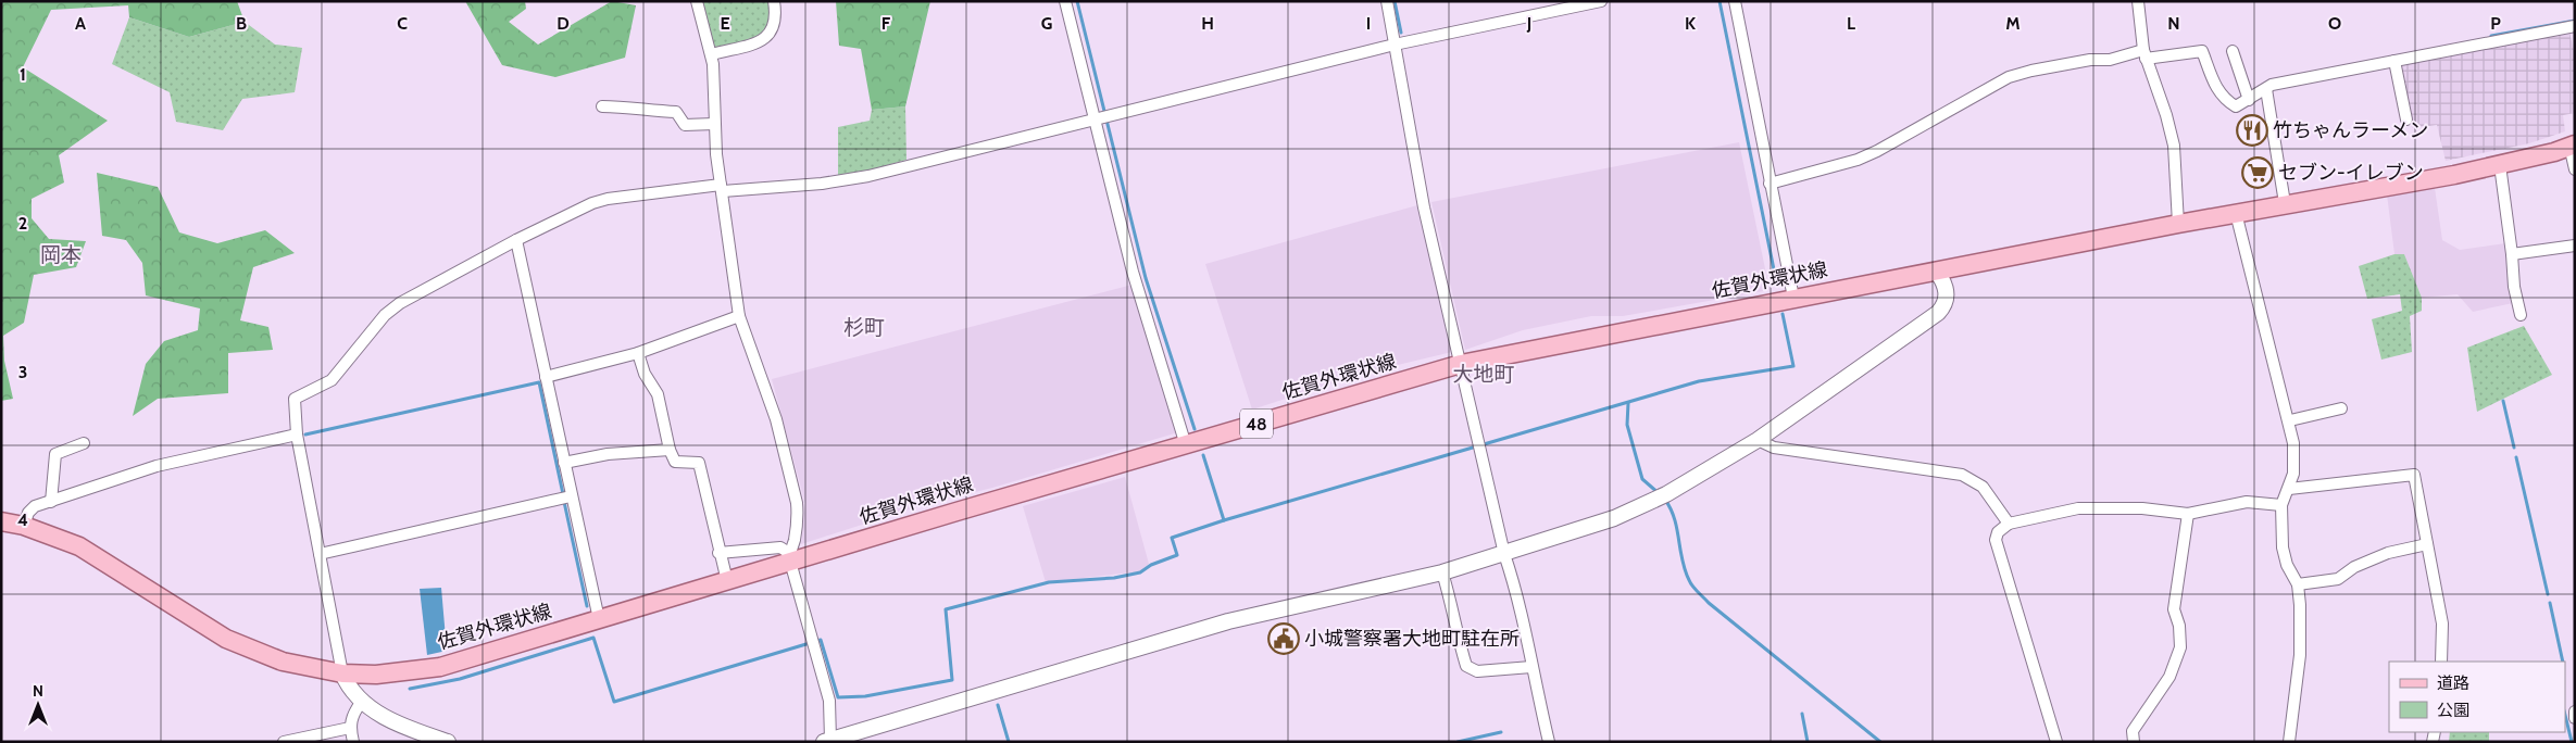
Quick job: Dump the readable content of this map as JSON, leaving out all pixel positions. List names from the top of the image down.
{
  "streets": {
    "main road": ["佐賀外環状線", "48"]
  },
  "districts": ["岡本", "杉町", "大地町"],
  "places": {
    "restaurant": ["竹ちゃんラーメン"],
    "supermarket": ["セブン-イレブン"],
    "public building": ["小城警察署大地町駐在所"]
  },
  "legend": ["道路", "公園"],
  "north": "top",
  "grid": {
    "columns": [
      "A",
      "B",
      "C",
      "D",
      "E",
      "F",
      "G",
      "H",
      "I",
      "J",
      "K",
      "L",
      "M",
      "N",
      "O",
      "P"
    ],
    "rows": [
      "1",
      "2",
      "3",
      "4"
    ]
  }
}
